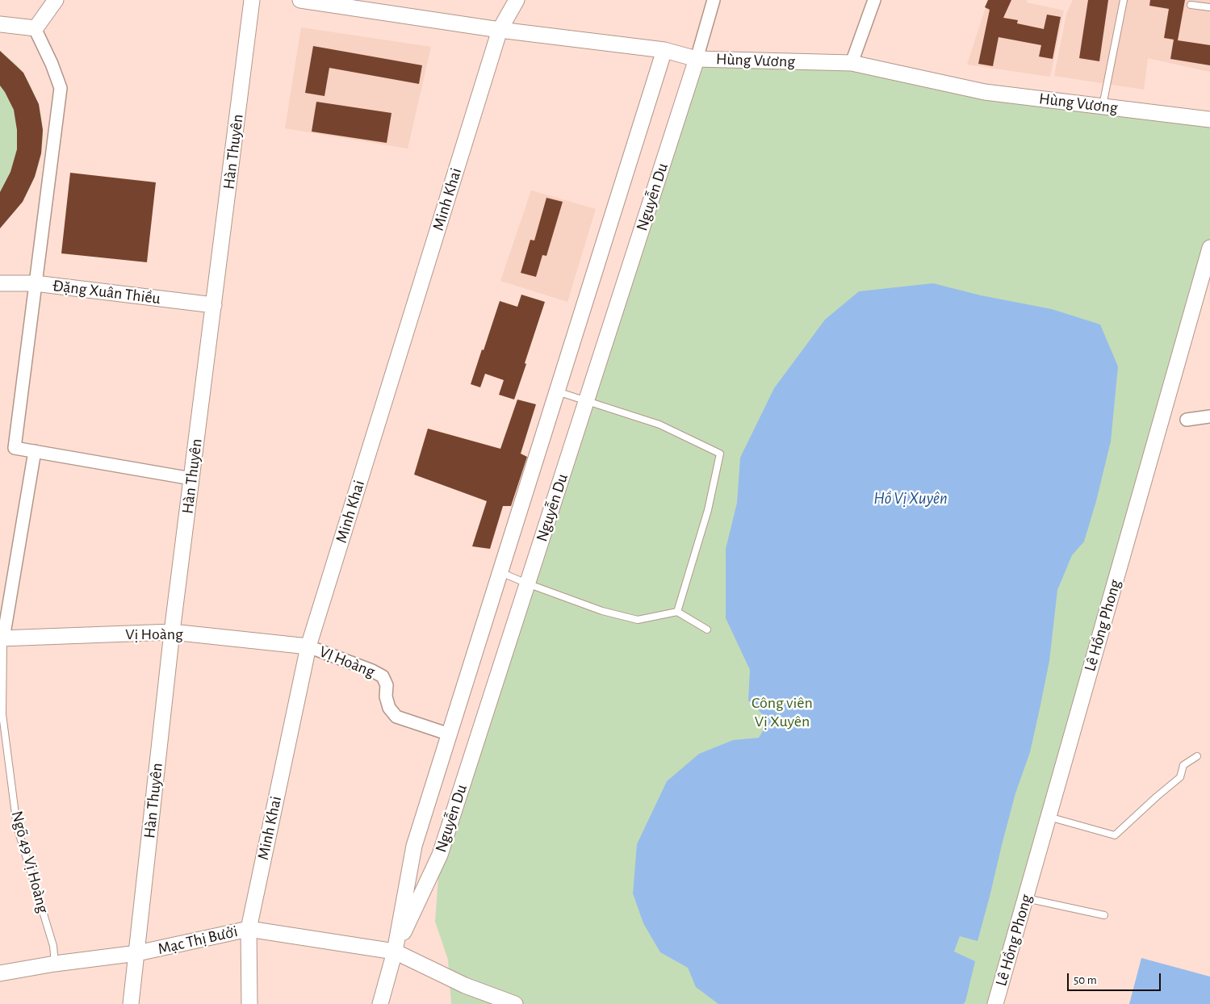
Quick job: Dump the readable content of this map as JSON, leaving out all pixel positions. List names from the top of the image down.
{
  "streets": {
    "street": [
      "Hùng Vương",
      "Hàn Thuyên",
      "Nguyễn Du",
      "Minh Khai",
      "Đặng Xuân Thiều",
      "Lê Hồng Phong",
      "Vị Hoàng",
      "VỊ Hoàng",
      "Mạc Thị Bưởi"
    ],
    "lane": ["Ngõ 49 Vị Hoàng"]
  },
  "crossings": [
    ["Hùng Vương", "Nguyễn Du"],
    ["Hùng Vương", "Minh Khai"],
    ["Hàn Thuyên", "Đặng Xuân Thiều"],
    ["Hàn Thuyên", "Vị Hoàng"],
    ["Hàn Thuyên", "Mạc Thị Bưởi"],
    ["Nguyễn Du", "VỊ Hoàng"],
    ["Nguyễn Du", "Mạc Thị Bưởi"],
    ["Minh Khai", "Vị Hoàng"],
    ["Minh Khai", "VỊ Hoàng"],
    ["Minh Khai", "Mạc Thị Bưởi"],
    ["Vị Hoàng", "VỊ Hoàng"],
    ["Vị Hoàng", "Ngõ 49 Vị Hoàng"],
    ["Ngõ 49 Vị Hoàng", "Mạc Thị Bưởi"]
  ],
  "water": ["Hồ Vị Xuyên"],
  "parks": ["Công viên Vị Xuyên"],
  "scale_bar": "50 m"
}
